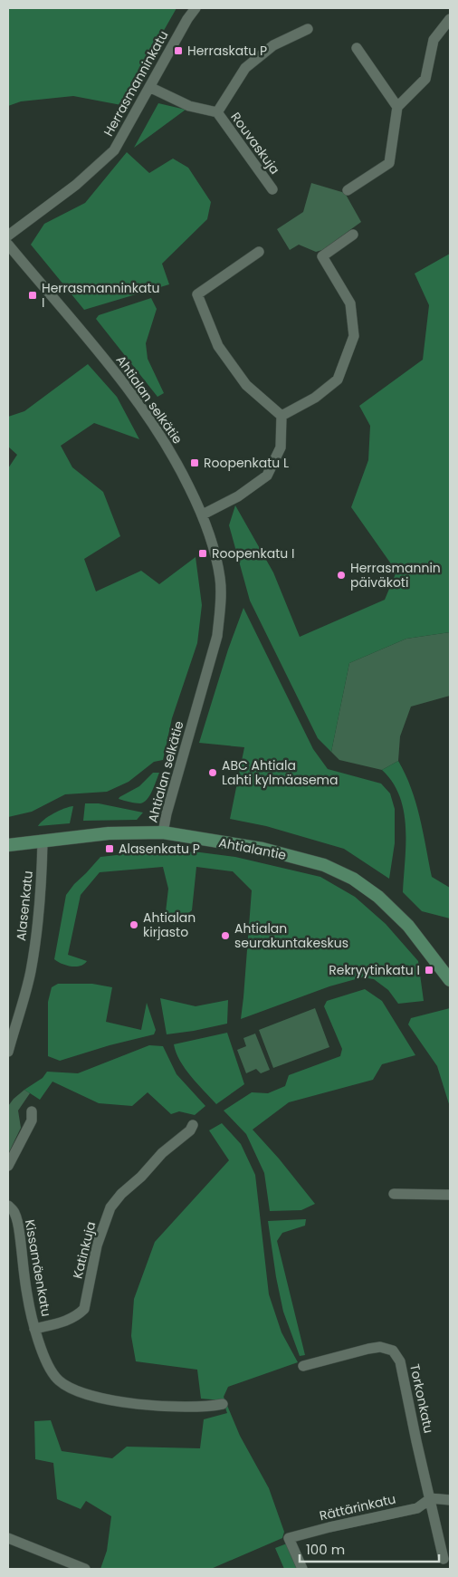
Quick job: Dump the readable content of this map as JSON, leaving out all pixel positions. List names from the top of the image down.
{
  "streets": {
    "main road": ["Ahtialantie"],
    "street": [
      "Herrasmanninkatu",
      "Rouvaskuja",
      "Ahtialan selkätie",
      "Alasenkatu",
      "Katinkuja",
      "Kissamäenkatu",
      "Torkonkatu",
      "Rättärinkatu"
    ]
  },
  "crossings": [
    ["Ahtialan selkätie", "Ahtialantie"],
    ["Ahtialantie", "Alasenkatu"],
    ["Katinkuja", "Kissamäenkatu"],
    ["Torkonkatu", "Rättärinkatu"]
  ],
  "places": {
    "transit": [
      "Herraskatu P",
      "Herrasmanninkatu I",
      "Roopenkatu L",
      "Roopenkatu I",
      "Alasenkatu P",
      "Rekryytinkatu I"
    ],
    "other": [
      "Herrasmannin päiväkoti",
      "ABC Ahtiala Lahti kylmäasema",
      "Ahtialan kirjasto",
      "Ahtialan seurakuntakeskus"
    ]
  },
  "scale_bar": "100 m"
}
